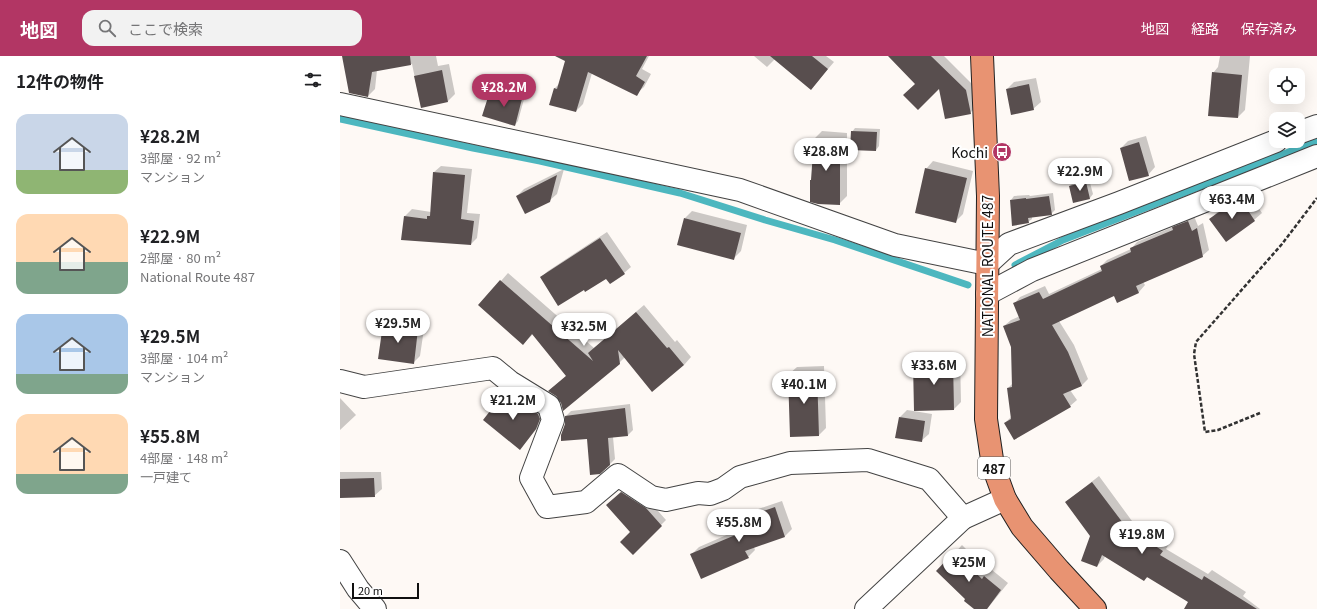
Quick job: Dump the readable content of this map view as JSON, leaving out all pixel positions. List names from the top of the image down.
{
  "streets": {
    "highway": ["NATIONAL ROUTE 487", "487"]
  },
  "places": {
    "bus stop": ["Kochi"]
  },
  "scale_bar": "20 m",
  "page": {
    "header": "地図",
    "search": "ここで検索",
    "nav": ["地図", "経路", "保存済み"],
    "heading": "12件の物件",
    "price": [
      "¥28.2M",
      "¥28.8M",
      "¥22.9M",
      "¥63.4M",
      "¥29.5M",
      "¥32.5M",
      "¥33.6M",
      "¥40.1M",
      "¥21.2M",
      "¥55.8M",
      "¥19.8M",
      "¥25M"
    ],
    "list": [
      {
        "name": "¥28.2M",
        "note": "3部屋 · 92 m² · マンション"
      },
      {
        "name": "¥22.9M",
        "note": "2部屋 · 80 m² · National Route 487"
      },
      {
        "name": "¥29.5M",
        "note": "3部屋 · 104 m² · マンション"
      },
      {
        "name": "¥55.8M",
        "note": "4部屋 · 148 m² · 一戸建て"
      }
    ],
    "scale": "20 m"
  }
}
